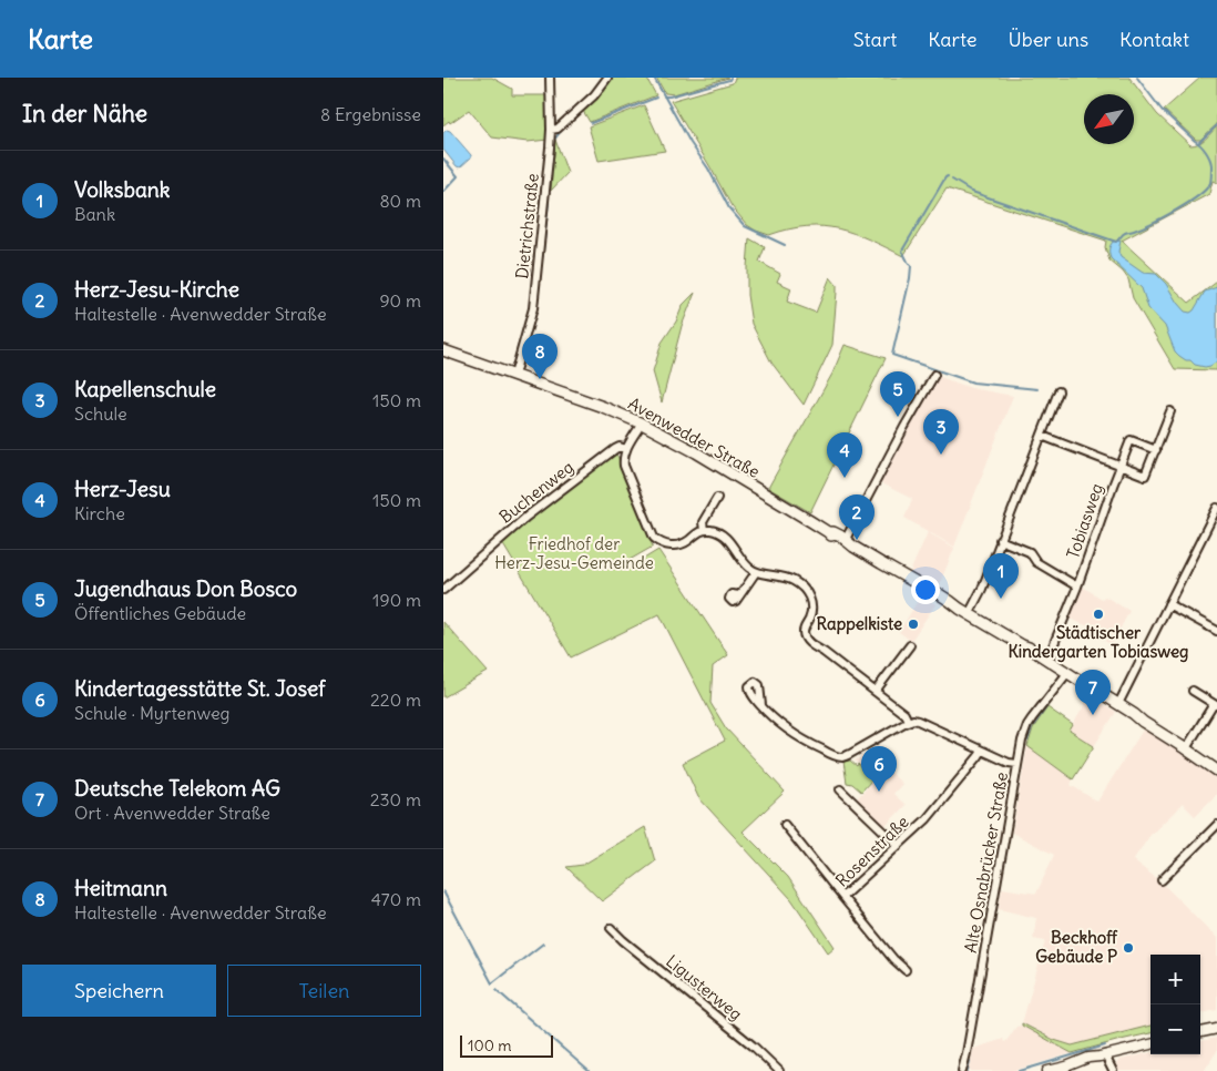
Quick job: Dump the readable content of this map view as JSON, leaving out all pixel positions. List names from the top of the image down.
{
  "streets": {
    "main road": ["Avenwedder Straße"],
    "street": [
      "Dietrichstraße",
      "Buchenweg",
      "Tobiasweg",
      "Rosenstraße",
      "Alte Osnabrücker Straße",
      "Ligusterweg"
    ]
  },
  "crossings": [
    ["Dietrichstraße", "Avenwedder Straße"],
    ["Avenwedder Straße", "Tobiasweg"],
    ["Avenwedder Straße", "Alte Osnabrücker Straße"]
  ],
  "parks": ["Friedhof der Herz-Jesu-Gemeinde"],
  "places": ["Städtischer Kindergarten Tobiasweg", "Rappelkiste", "Beckhoff Gebäude P"],
  "scale_bar": "100 m",
  "north": "bottom left",
  "page": {
    "header": "Karte",
    "nav": [
      "Start",
      "Karte",
      "Über uns",
      "Kontakt"
    ],
    "heading": ["In der Nähe", "8 Ergebnisse"],
    "list": [
      {
        "mark": "1",
        "name": "Volksbank",
        "note": "Bank",
        "value": "80 m"
      },
      {
        "mark": "2",
        "name": "Herz-Jesu-Kirche",
        "note": "Haltestelle · Avenwedder Straße",
        "value": "90 m"
      },
      {
        "mark": "3",
        "name": "Kapellenschule",
        "note": "Schule",
        "value": "150 m"
      },
      {
        "mark": "4",
        "name": "Herz-Jesu",
        "note": "Kirche",
        "value": "150 m"
      },
      {
        "mark": "5",
        "name": "Jugendhaus Don Bosco",
        "note": "Öffentliches Gebäude",
        "value": "190 m"
      },
      {
        "mark": "6",
        "name": "Kindertagesstätte St. Josef",
        "note": "Schule · Myrtenweg",
        "value": "220 m"
      },
      {
        "mark": "7",
        "name": "Deutsche Telekom AG",
        "note": "Ort · Avenwedder Straße",
        "value": "230 m"
      },
      {
        "mark": "8",
        "name": "Heitmann",
        "note": "Haltestelle · Avenwedder Straße",
        "value": "470 m"
      }
    ],
    "pins": [
      "8",
      "5",
      "3",
      "4",
      "2",
      "1",
      "7",
      "6"
    ],
    "buttons": ["Speichern", "Teilen"],
    "map_buttons": ["+", "−"],
    "scale": "100 m"
  }
}
